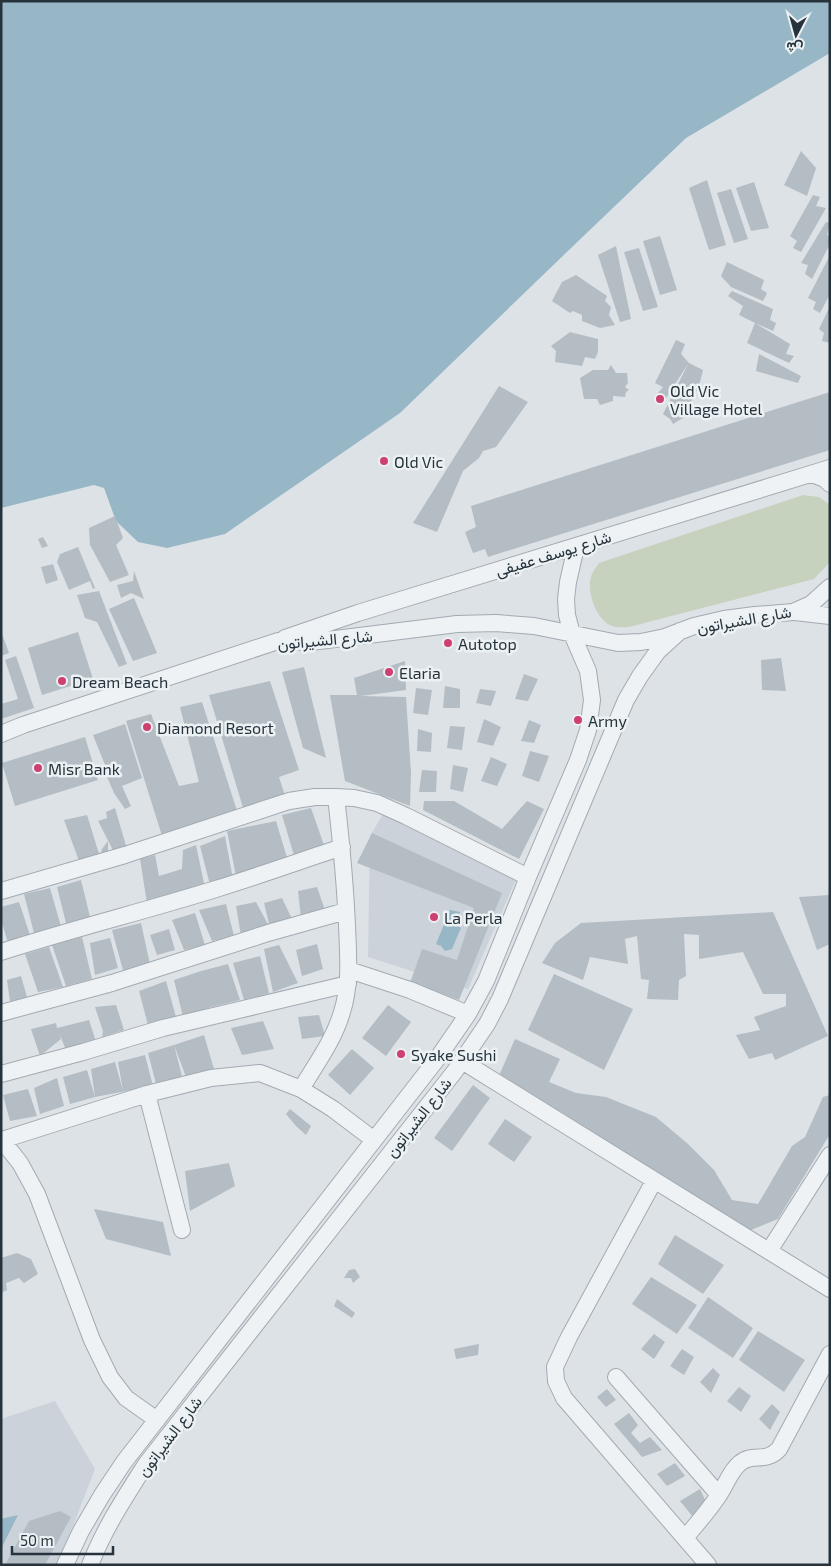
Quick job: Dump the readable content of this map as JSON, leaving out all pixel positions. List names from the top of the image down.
{
  "streets": {
    "street": ["شارع يوسف عفيفى", "شارع الشيراتون"]
  },
  "crossings": [
    ["شارع يوسف عفيفى", "شارع الشيراتون"]
  ],
  "places": [
    "Old Vic Village Hotel",
    "Old Vic",
    "Autotop",
    "Elaria",
    "Dream Beach",
    "Army",
    "Diamond Resort",
    "Misr Bank",
    "La Perla",
    "Syake Sushi"
  ],
  "scale_bar": "50 m",
  "north": "bottom"
}
